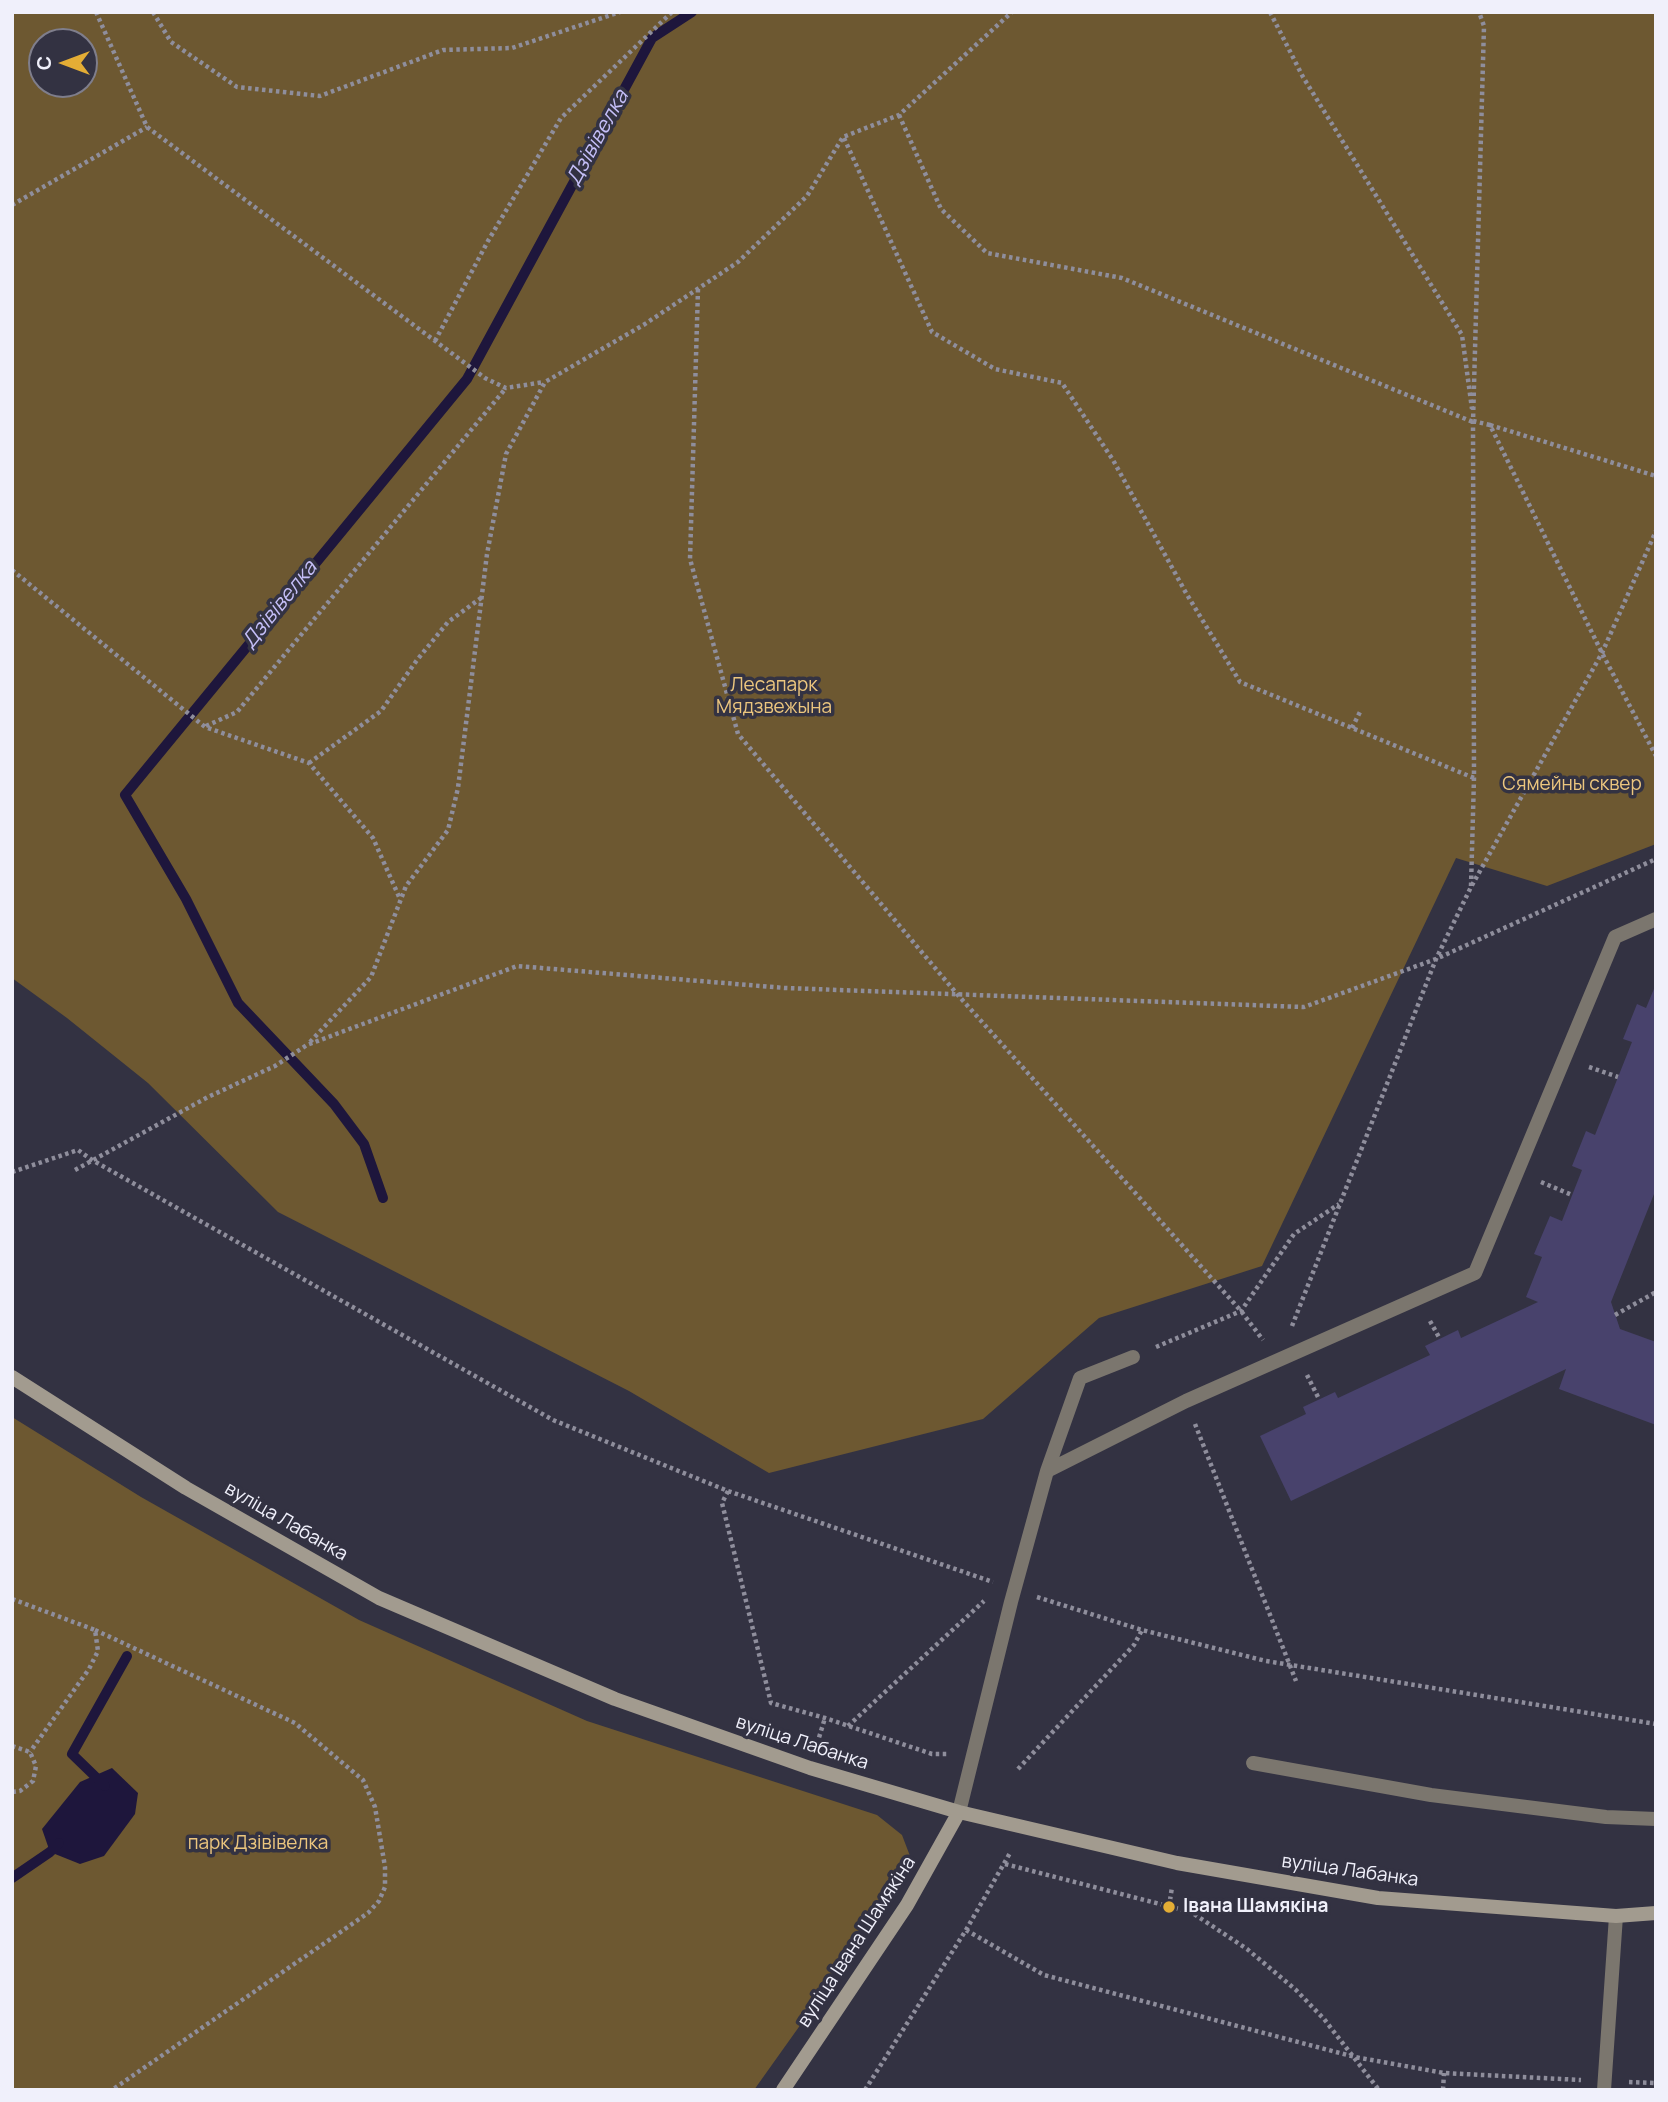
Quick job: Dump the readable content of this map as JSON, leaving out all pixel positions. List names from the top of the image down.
{
  "streets": {
    "main road": ["вуліца Лабанка", "вуліца Івана Шамякіна"]
  },
  "crossings": [
    ["вуліца Лабанка", "вуліца Івана Шамякіна"]
  ],
  "water": ["Дзівівелка"],
  "parks": ["Лесапарк Мядзвежына", "Сямейны сквер", "парк Дзівівелка"],
  "places": ["Івана Шамякіна"],
  "north": "left"
}
